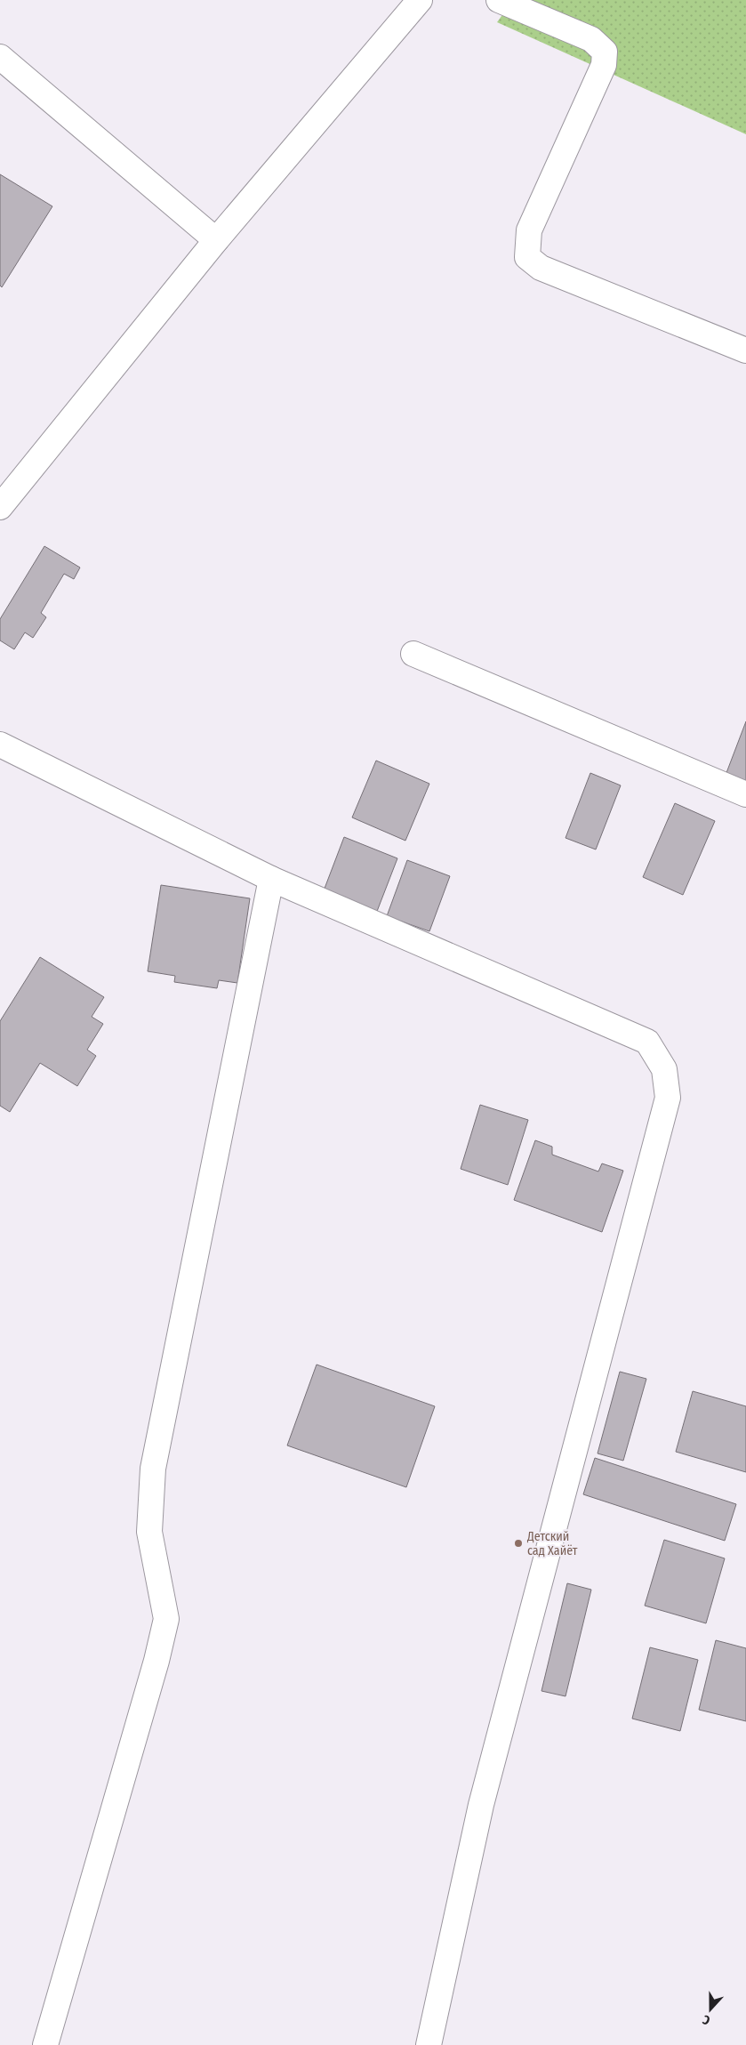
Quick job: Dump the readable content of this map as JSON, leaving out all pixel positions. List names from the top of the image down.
{
  "places": ["Детский сад Хайёт"],
  "north": "bottom"
}
